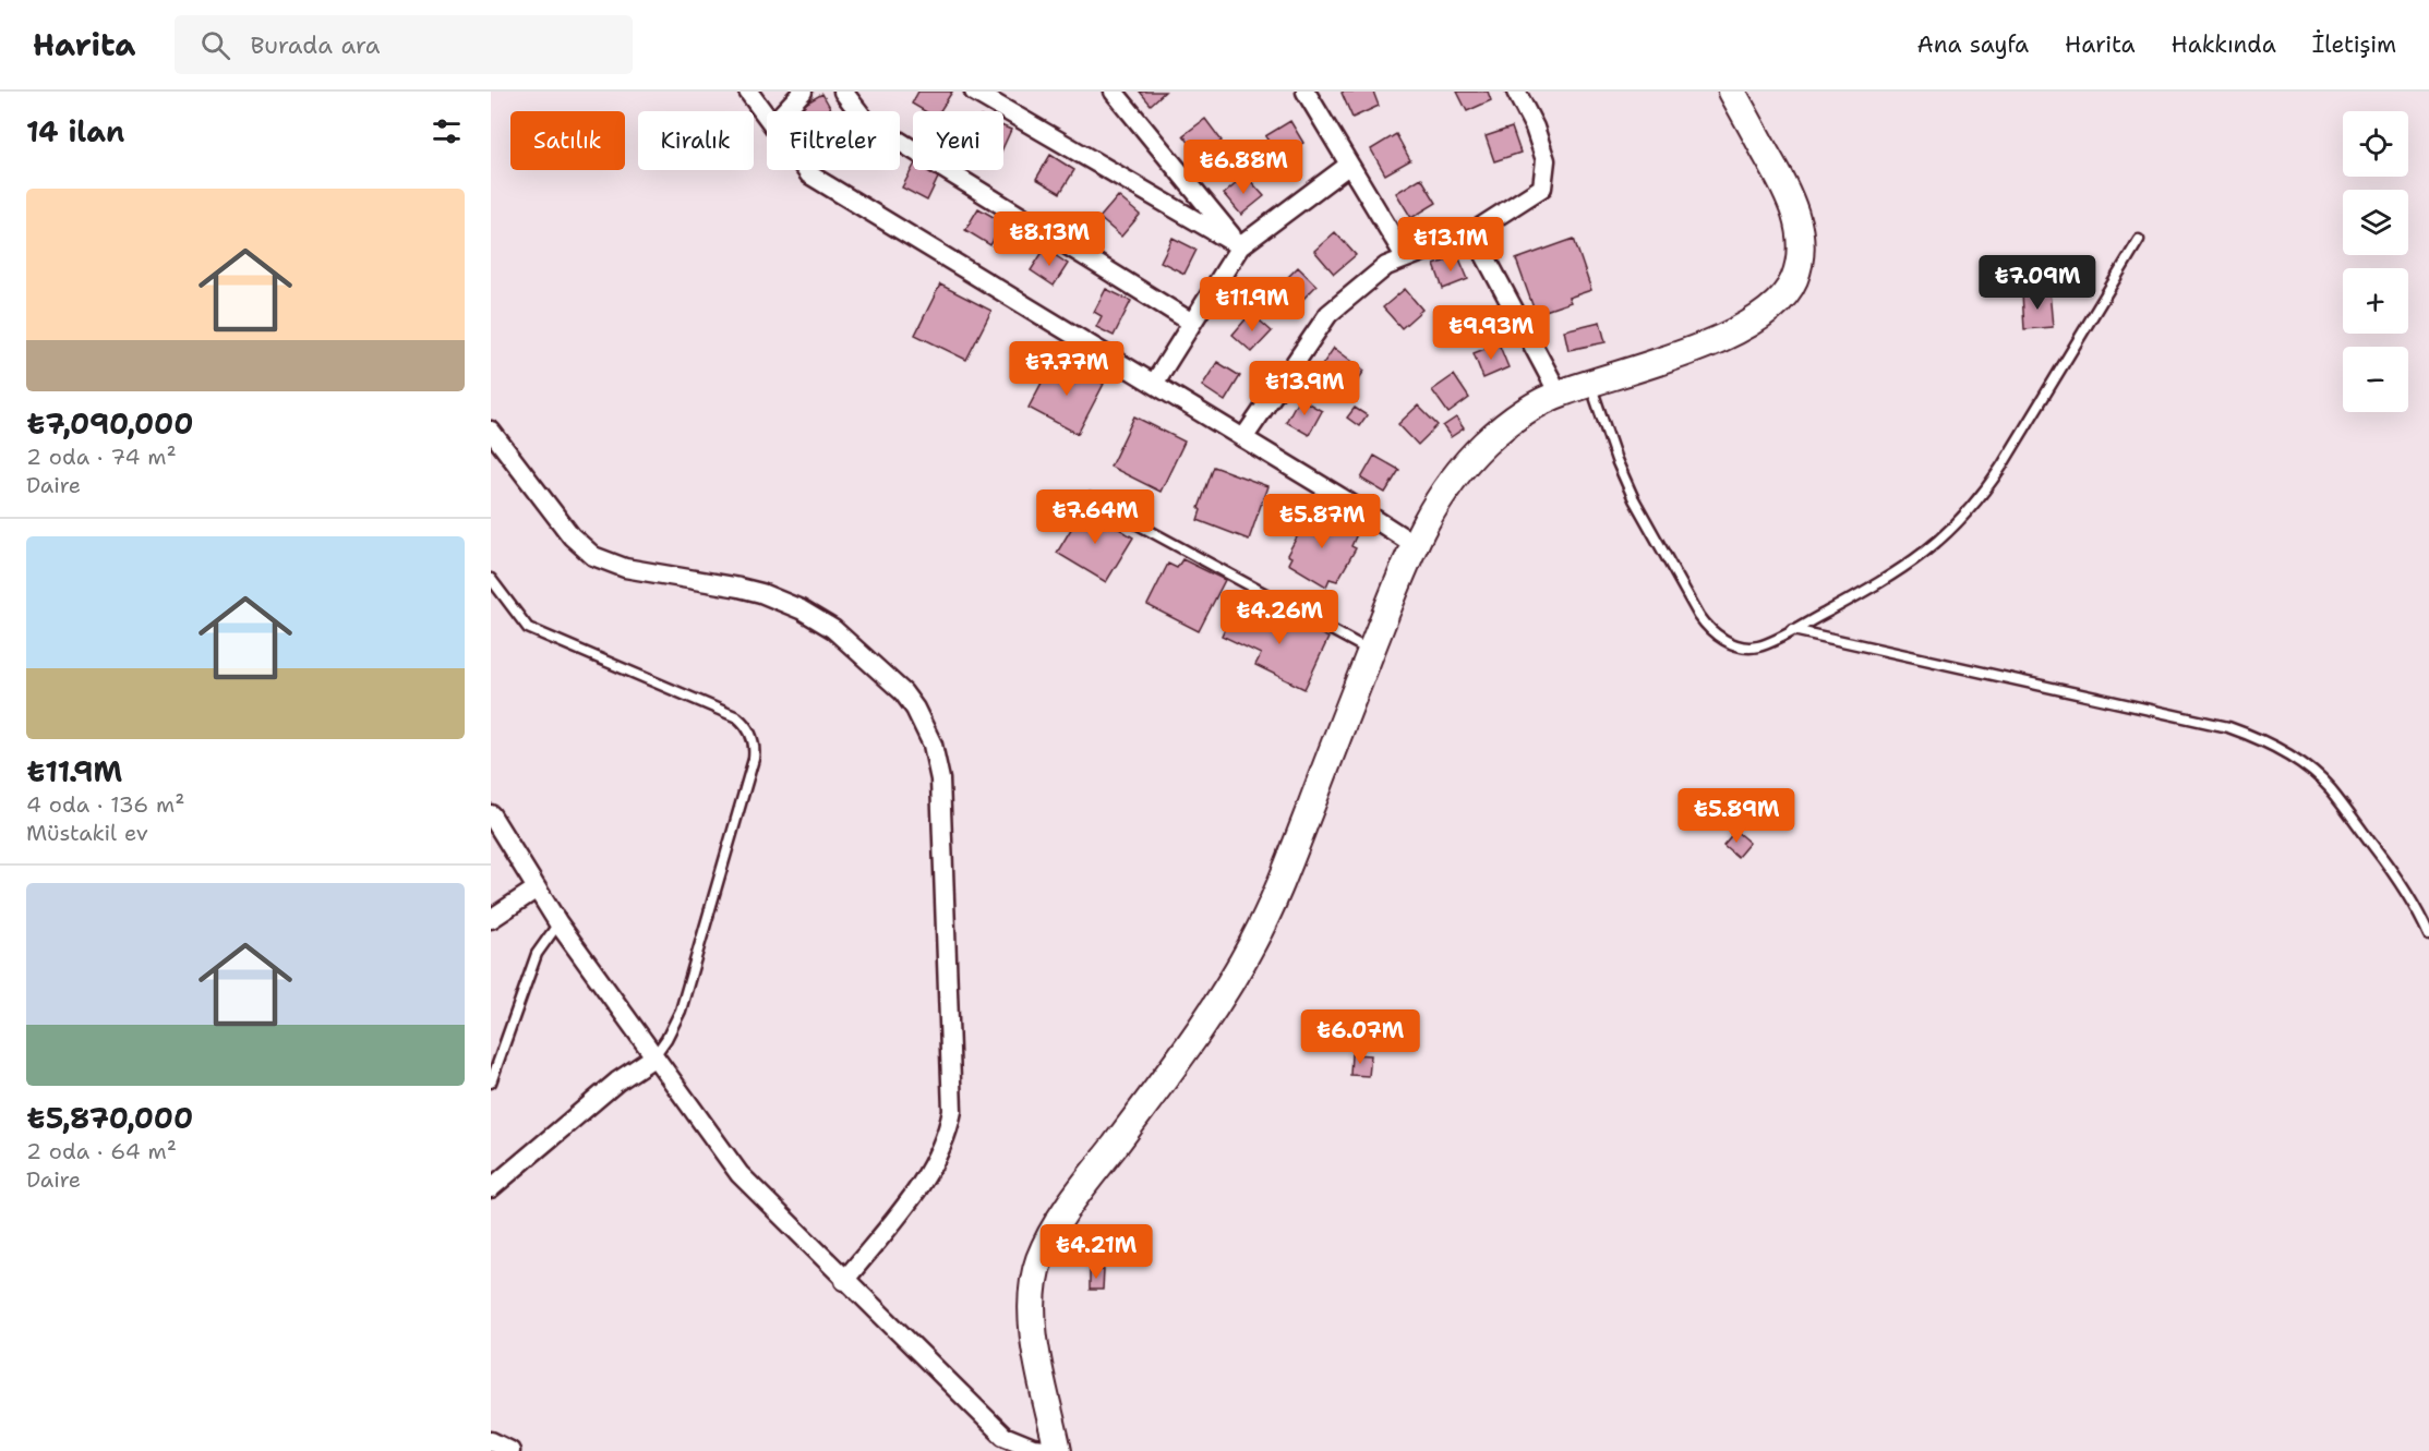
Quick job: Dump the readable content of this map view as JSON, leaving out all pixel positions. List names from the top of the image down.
{
  "page": {
    "header": "Harita",
    "search": "Burada ara",
    "nav": [
      "Ana sayfa",
      "Harita",
      "Hakkında",
      "İletişim"
    ],
    "heading": "14 ilan",
    "map_buttons": ["+", "−"],
    "chip": [
      "Satılık",
      "Kiralık",
      "Filtreler",
      "Yeni"
    ],
    "price": [
      "₺6.88M",
      "₺8.13M",
      "₺13.1M",
      "₺7.09M",
      "₺11.9M",
      "₺9.93M",
      "₺7.77M",
      "₺13.9M",
      "₺7.64M",
      "₺5.87M",
      "₺4.26M",
      "₺5.89M",
      "₺6.07M",
      "₺4.21M"
    ],
    "list": [
      {
        "name": "₺7,090,000",
        "note": "2 oda · 74 m² · Daire"
      },
      {
        "name": "₺11.9M",
        "note": "4 oda · 136 m² · Müstakil ev"
      },
      {
        "name": "₺5,870,000",
        "note": "2 oda · 64 m² · Daire"
      }
    ]
  }
}
